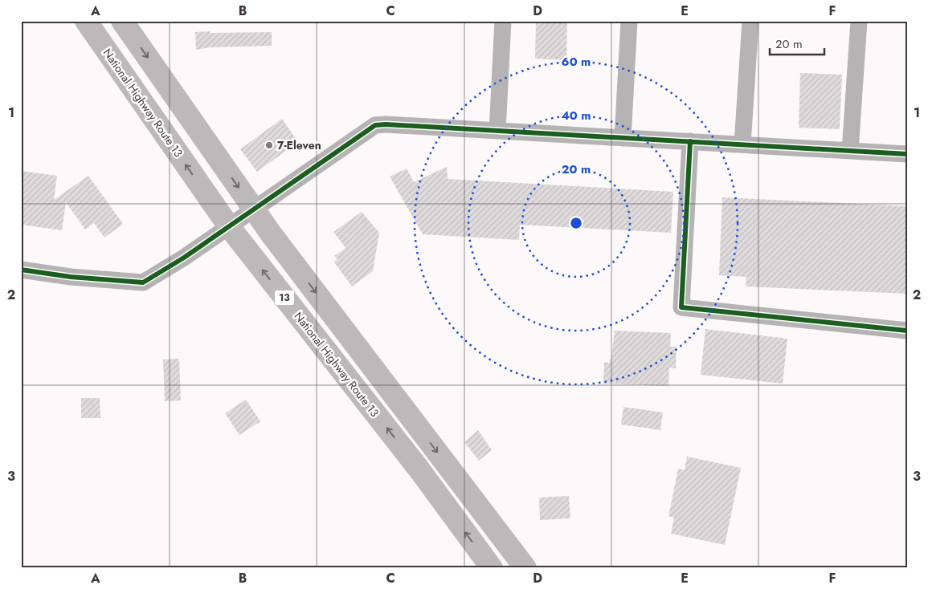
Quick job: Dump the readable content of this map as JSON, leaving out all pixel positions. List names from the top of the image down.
{
  "streets": {
    "highway": ["National Highway Route 13", "13"]
  },
  "places": ["7-Eleven"],
  "scale_bar": "20 m",
  "grid": {
    "columns": [
      "A",
      "B",
      "C",
      "D",
      "E",
      "F"
    ],
    "rows": ["1", "2", "3"]
  },
  "rings": ["60 m", "40 m", "20 m"]
}
